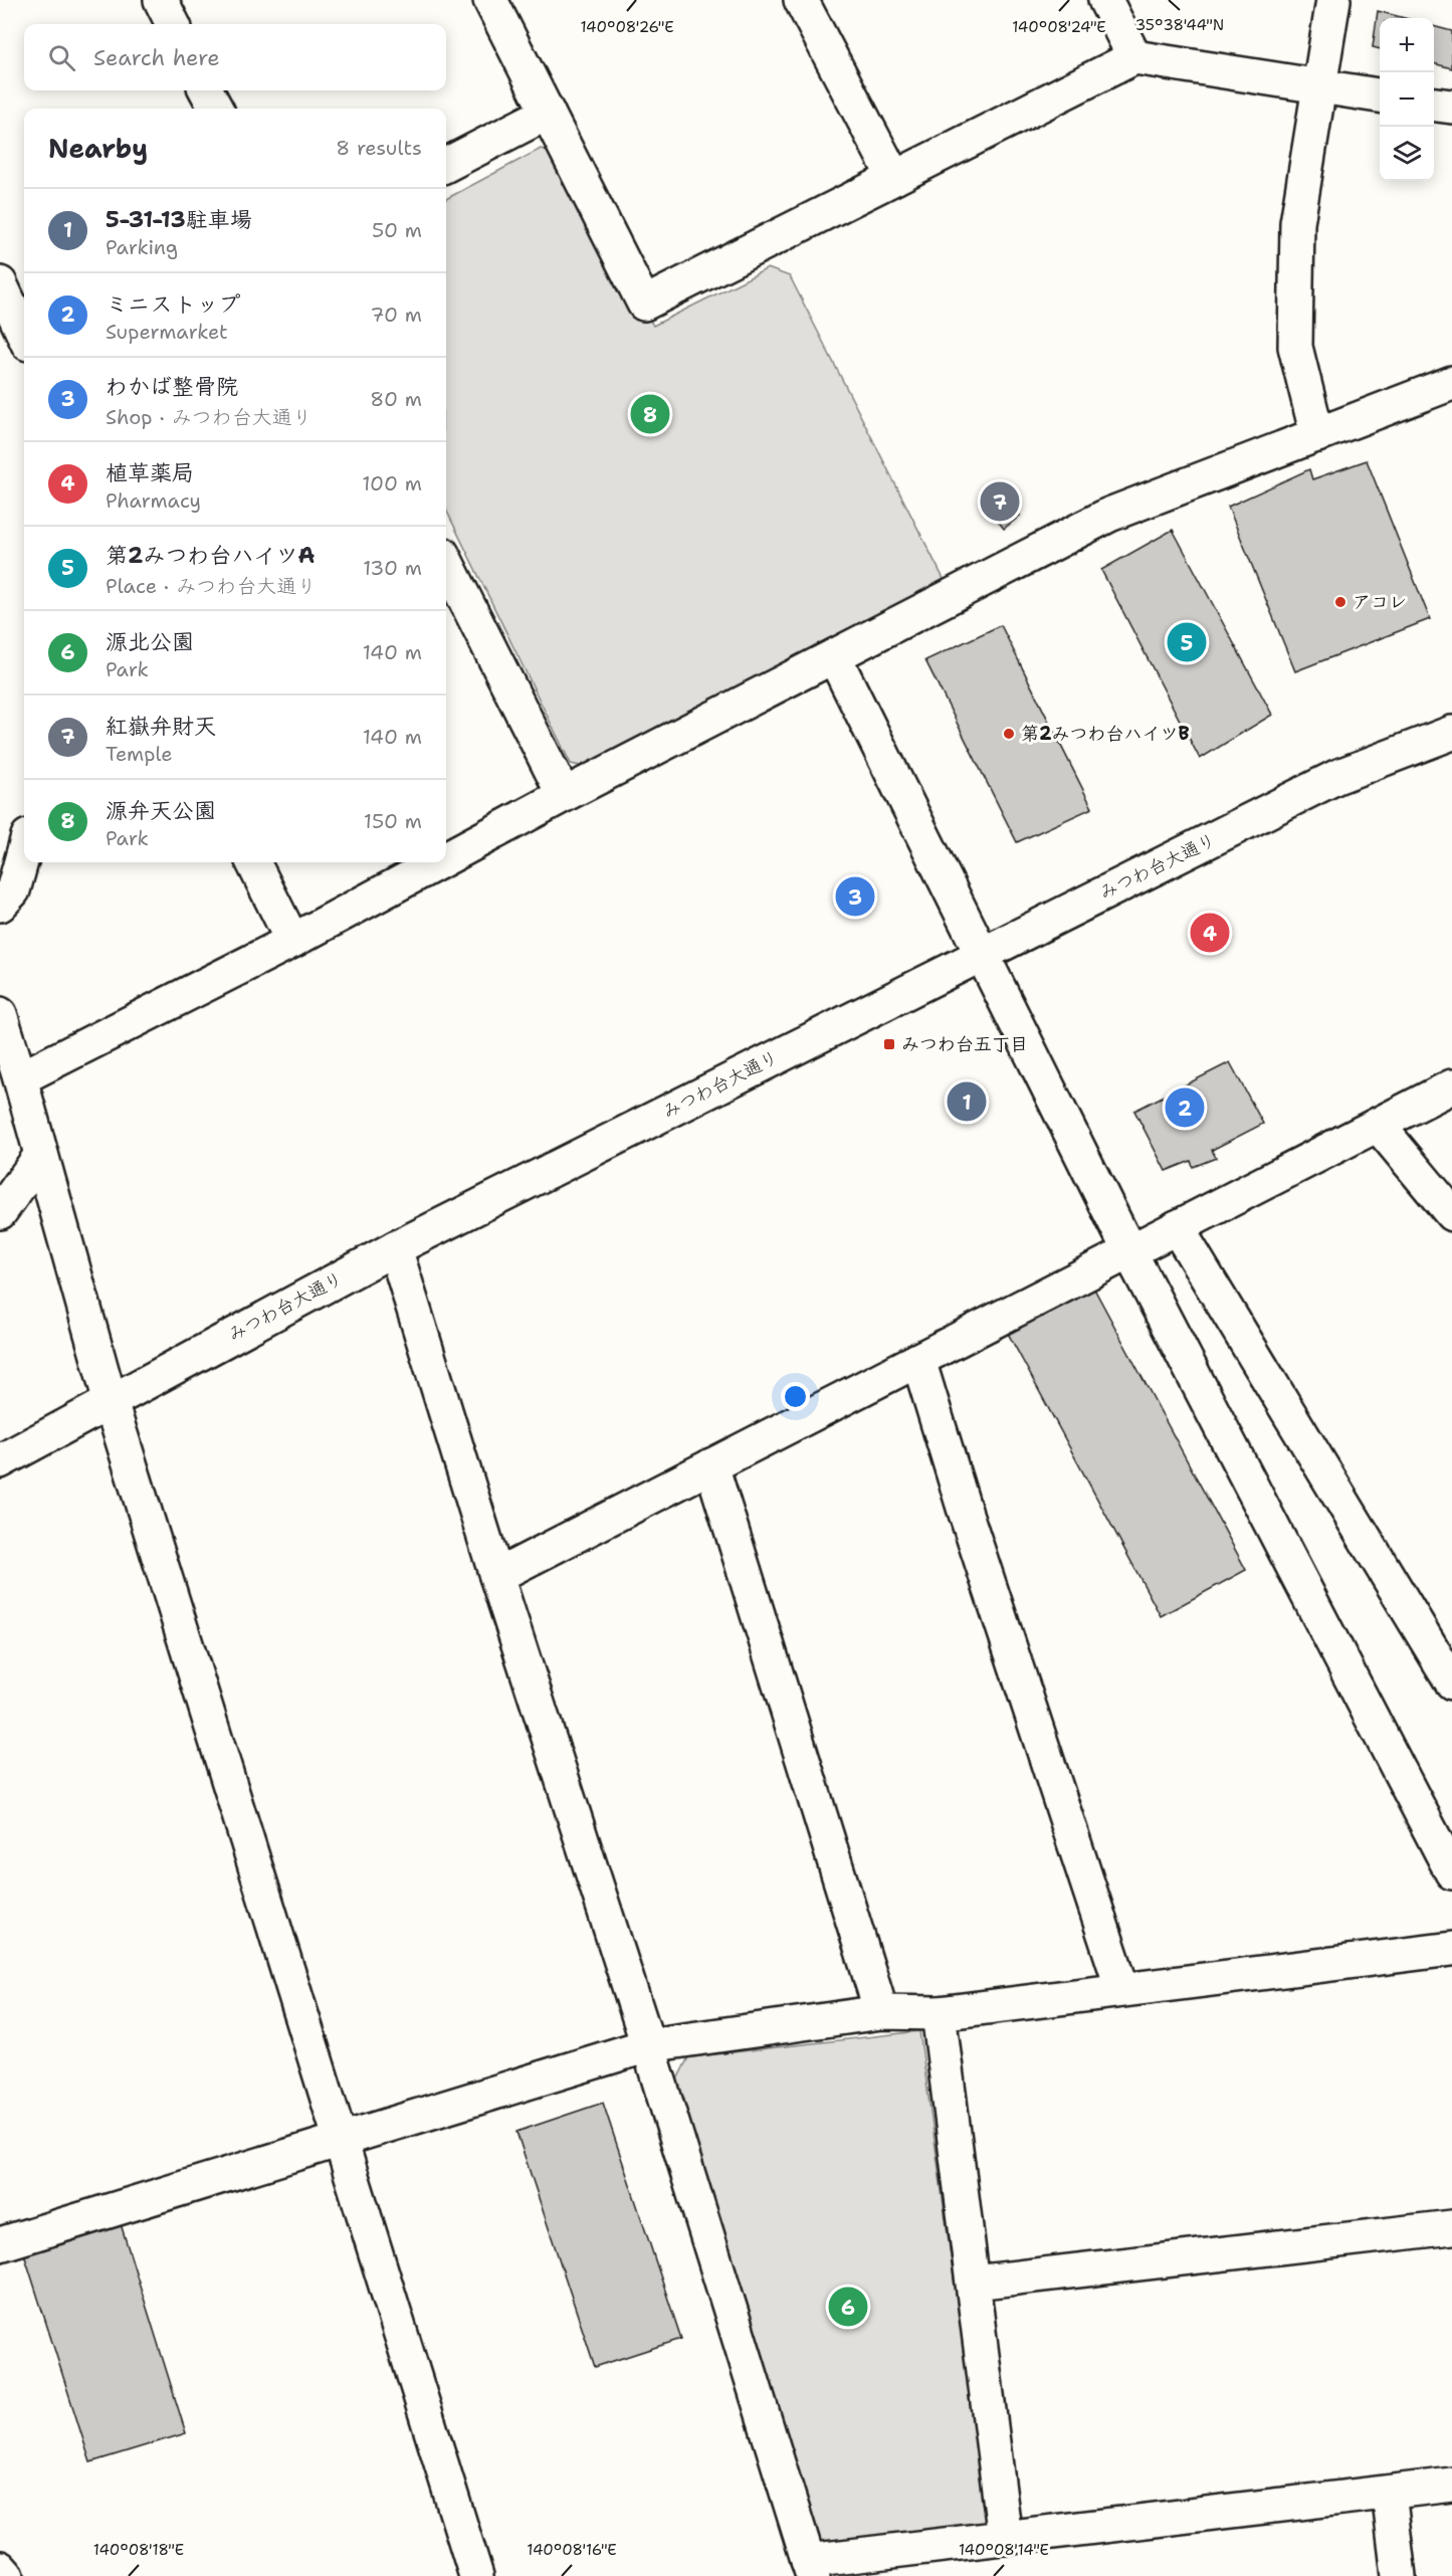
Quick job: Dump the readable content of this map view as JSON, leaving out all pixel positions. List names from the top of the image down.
{
  "streets": {
    "street": ["みつわ台大通り"]
  },
  "places": {
    "other": ["アコレ", "第2みつわ台ハイツB"],
    "transit": ["みつわ台五丁目"]
  },
  "page": {
    "map_buttons": ["+", "−"],
    "search": "Search here",
    "heading": ["Nearby", "8 results"],
    "list": [
      {
        "mark": "1",
        "name": "5-31-13駐車場",
        "note": "Parking",
        "value": "50 m"
      },
      {
        "mark": "2",
        "name": "ミニストップ",
        "note": "Supermarket",
        "value": "70 m"
      },
      {
        "mark": "3",
        "name": "わかば整骨院",
        "note": "Shop · みつわ台大通り",
        "value": "80 m"
      },
      {
        "mark": "4",
        "name": "植草薬局",
        "note": "Pharmacy",
        "value": "100 m"
      },
      {
        "mark": "5",
        "name": "第2みつわ台ハイツA",
        "note": "Place · みつわ台大通り",
        "value": "130 m"
      },
      {
        "mark": "6",
        "name": "源北公園",
        "note": "Park",
        "value": "140 m"
      },
      {
        "mark": "7",
        "name": "紅嶽弁財天",
        "note": "Temple",
        "value": "140 m"
      },
      {
        "mark": "8",
        "name": "源弁天公園",
        "note": "Park",
        "value": "150 m"
      }
    ],
    "pins": [
      "8",
      "7",
      "5",
      "3",
      "4",
      "1",
      "2",
      "6"
    ]
  },
  "coordinates": [
    "35°38'44\"N",
    "140°08'26\"E",
    "140°08'24\"E",
    "140°08'18\"E",
    "140°08'16\"E",
    "140°08'14\"E"
  ]
}
